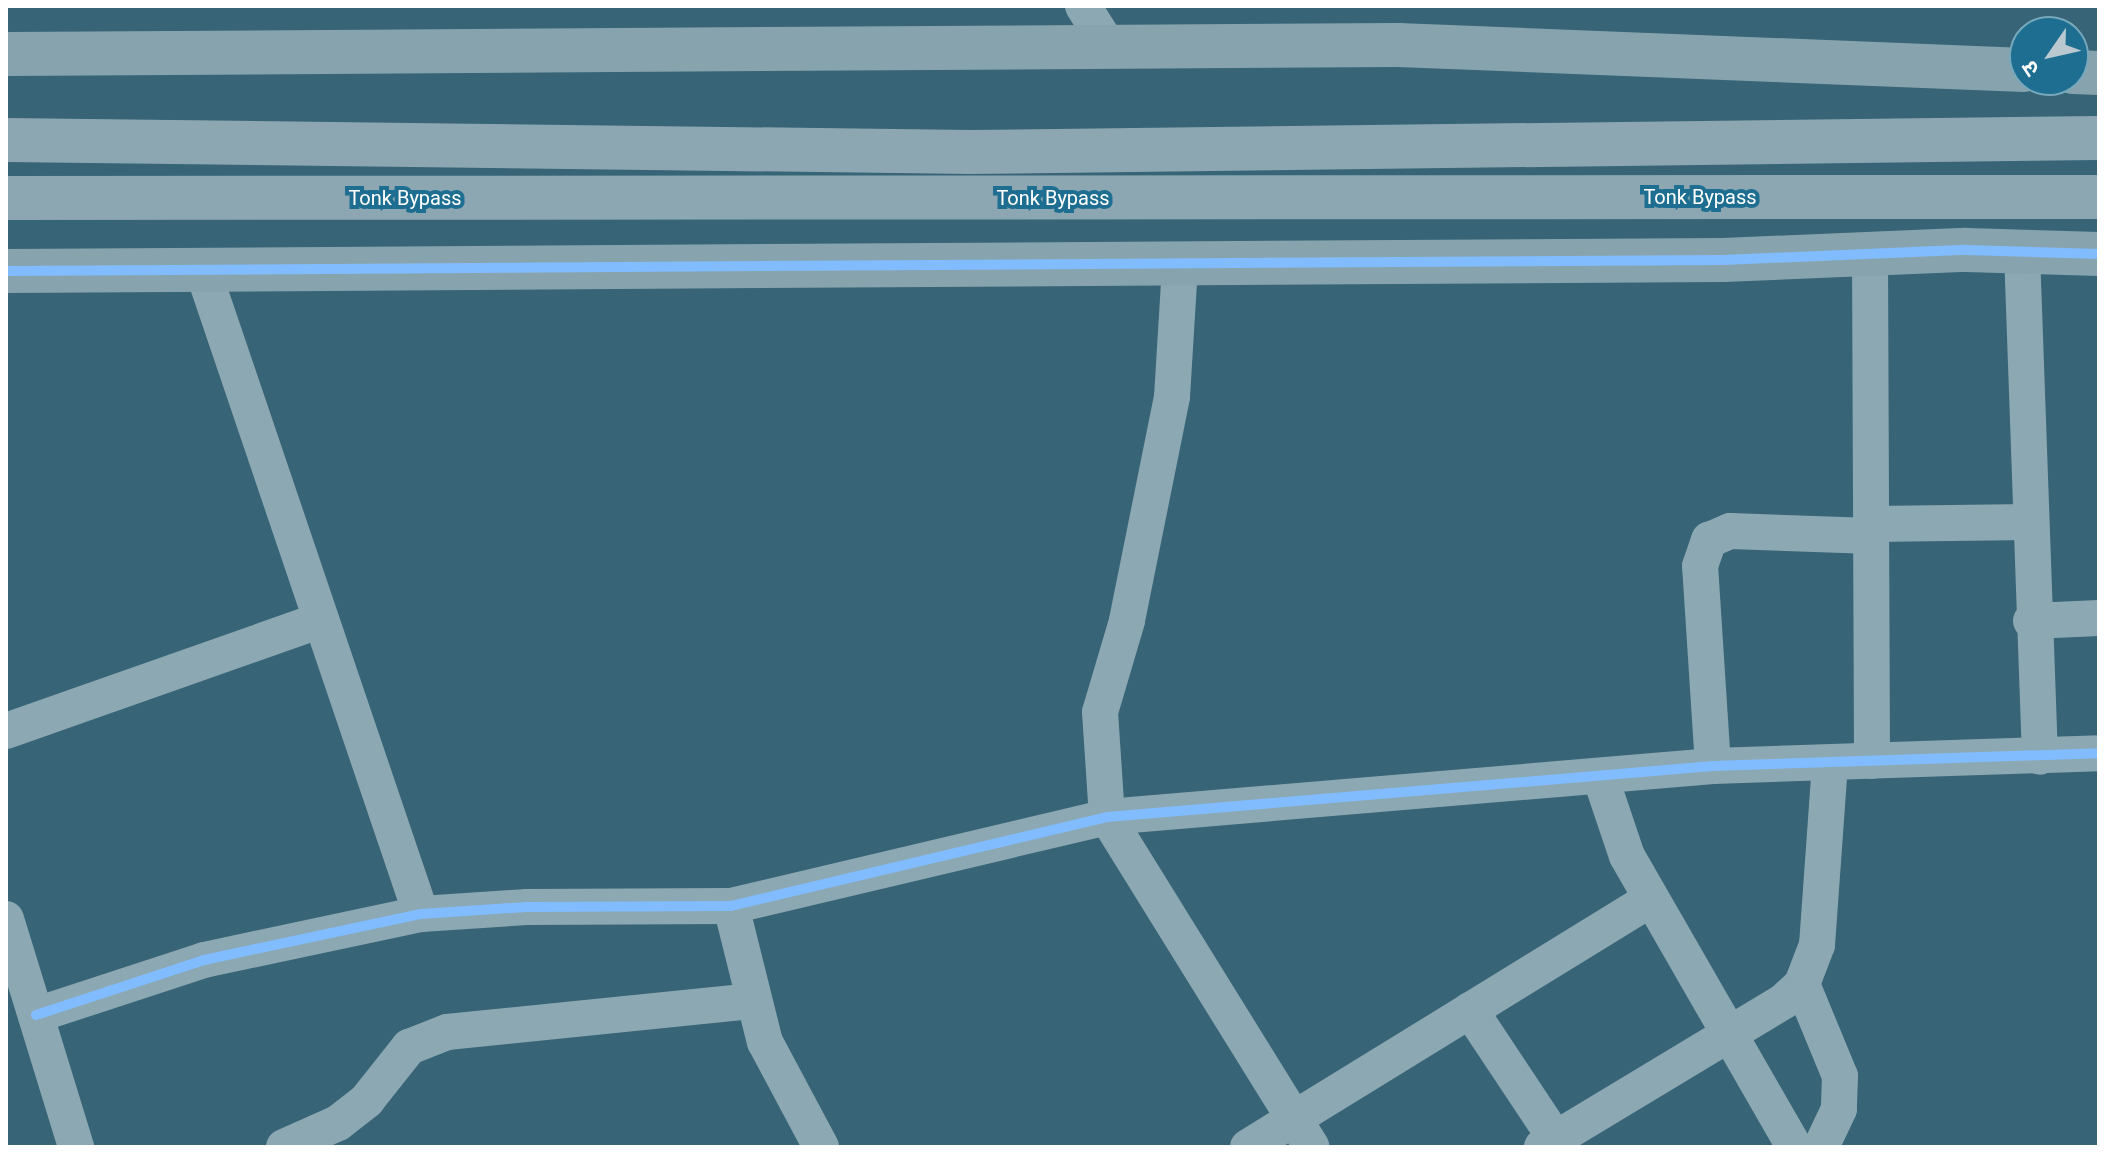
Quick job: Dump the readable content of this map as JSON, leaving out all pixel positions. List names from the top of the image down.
{
  "streets": {
    "highway": ["Tonk Bypass"]
  },
  "north": "bottom left"
}
